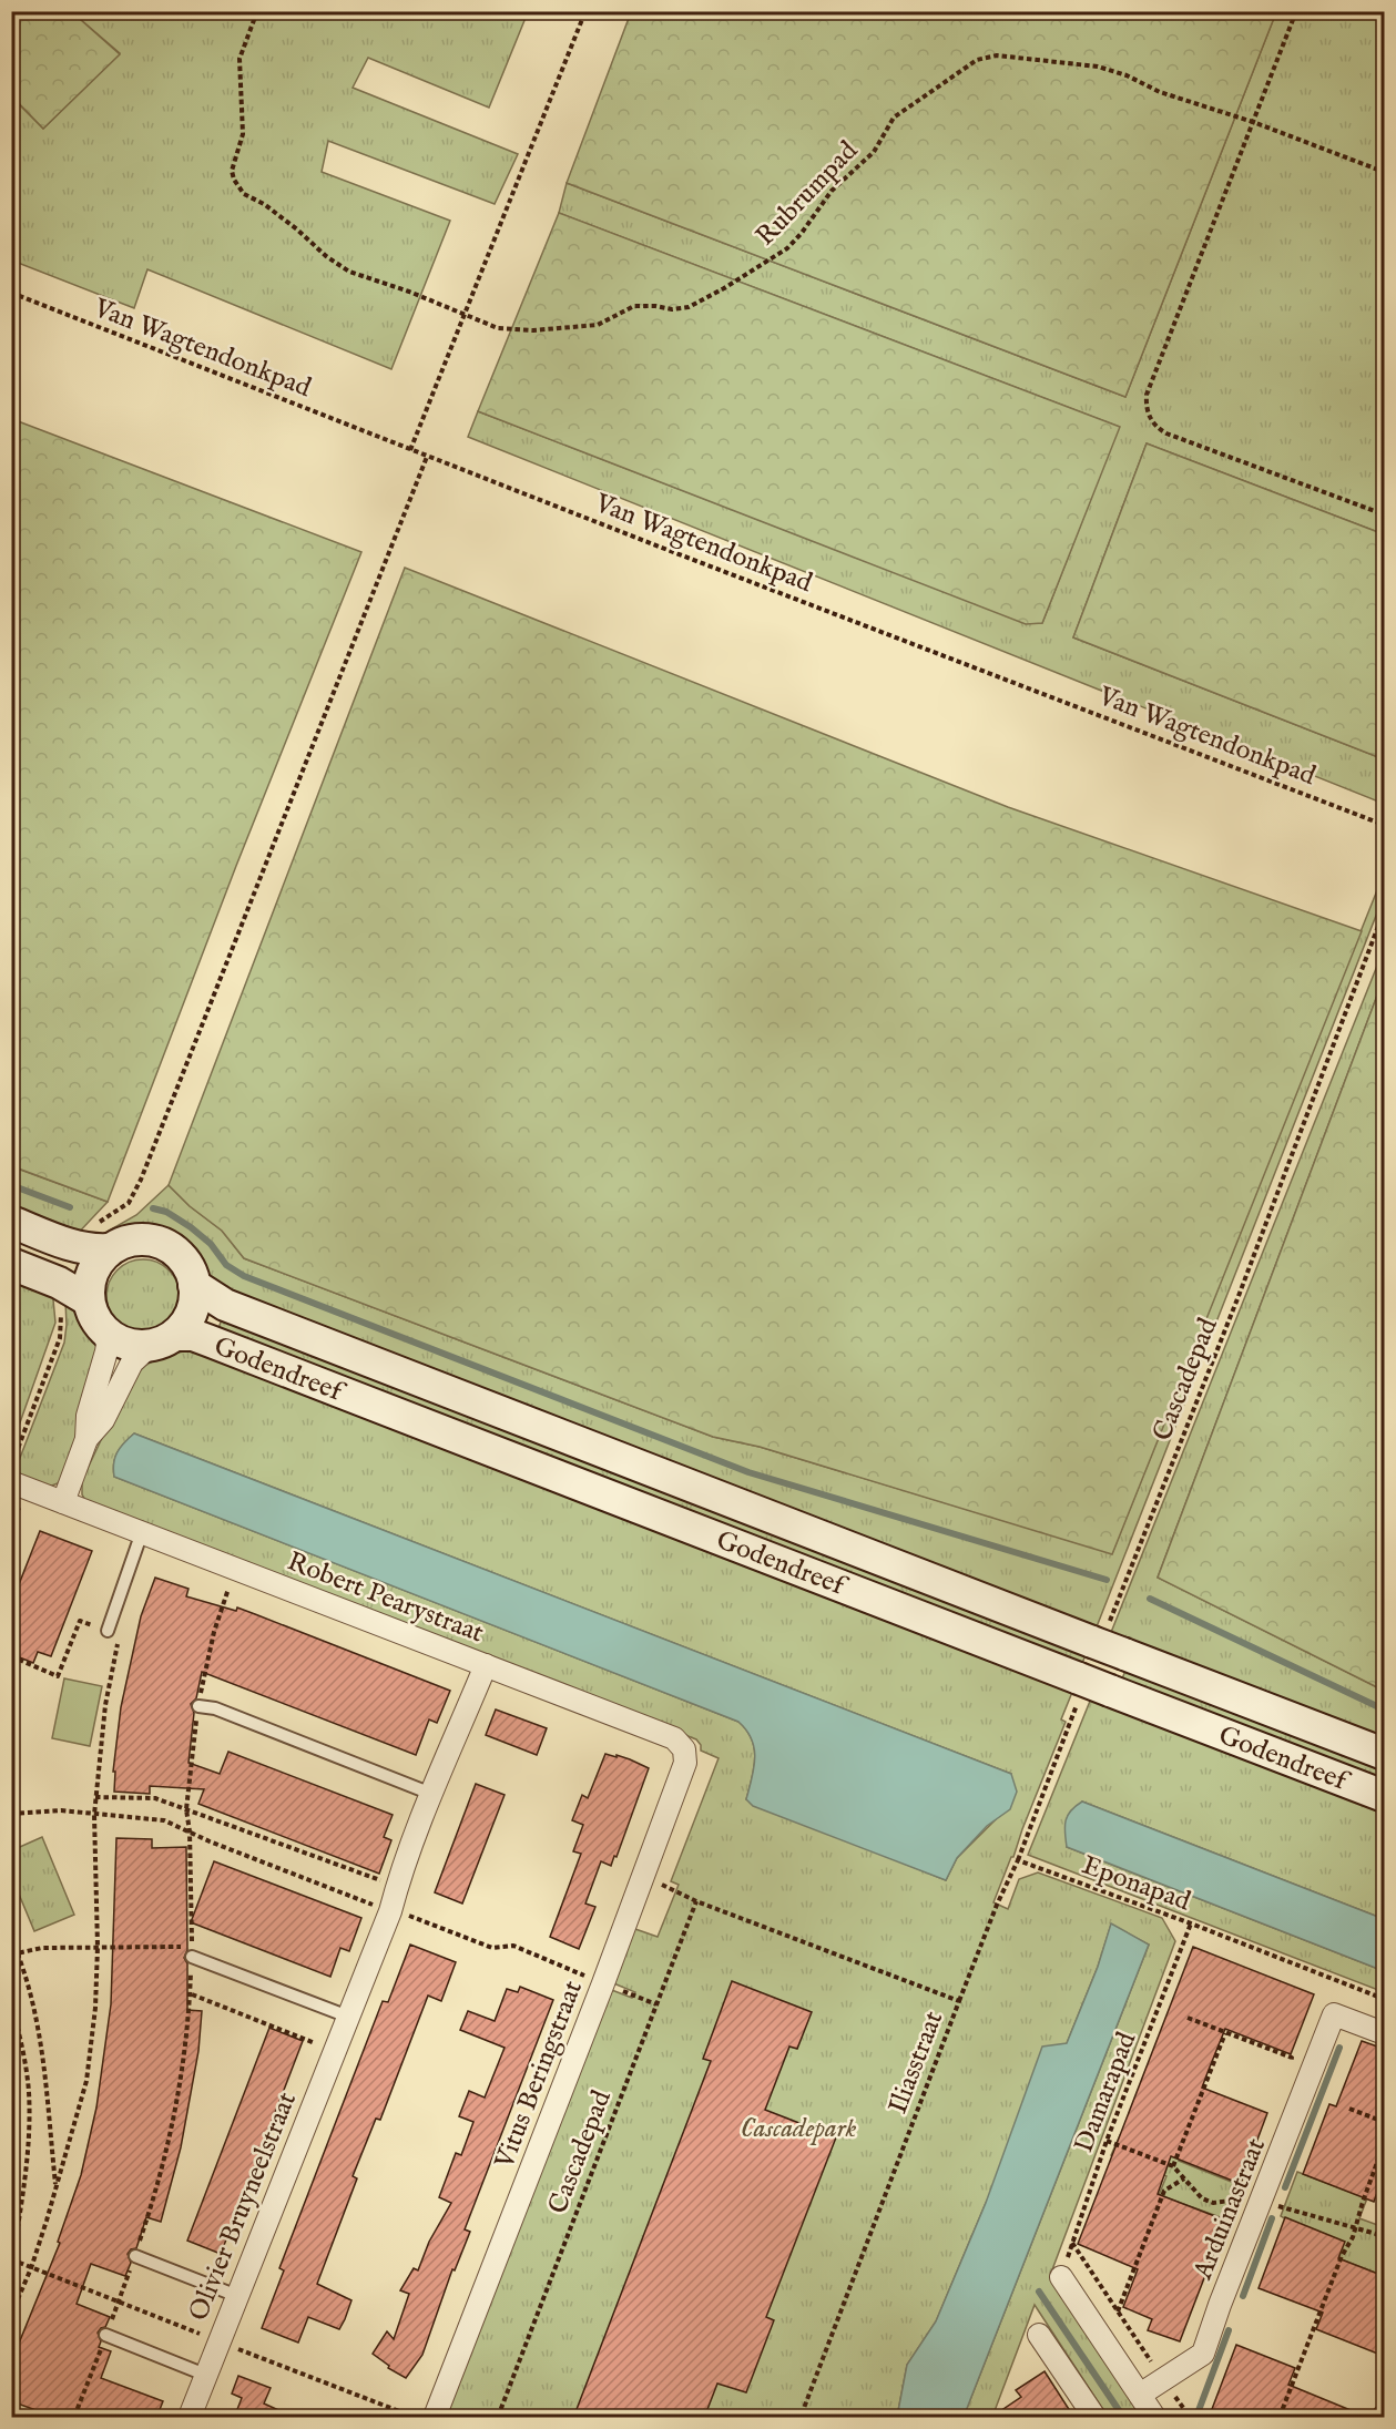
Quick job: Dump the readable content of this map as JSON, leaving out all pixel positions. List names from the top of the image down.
{
  "streets": {
    "main road": ["Godendreef"],
    "street": [
      "Robert Pearystraat",
      "Vitus Beringstraat",
      "Olivier Bruyneelstraat",
      "Arduinastraat"
    ],
    "path": [
      "Rubrumpad",
      "Van Wagtendonkpad",
      "Cascadepad",
      "Eponapad",
      "Iliasstraat",
      "Damarapad"
    ]
  },
  "crossings": [
    ["Godendreef", "Cascadepad"],
    ["Cascadepad", "Iliasstraat"],
    ["Robert Pearystraat", "Vitus Beringstraat"],
    ["Robert Pearystraat", "Olivier Bruyneelstraat"],
    ["Eponapad", "Damarapad"],
    ["Iliasstraat", "Vitus Beringstraat"]
  ],
  "parks": ["Cascadepark"]
}
